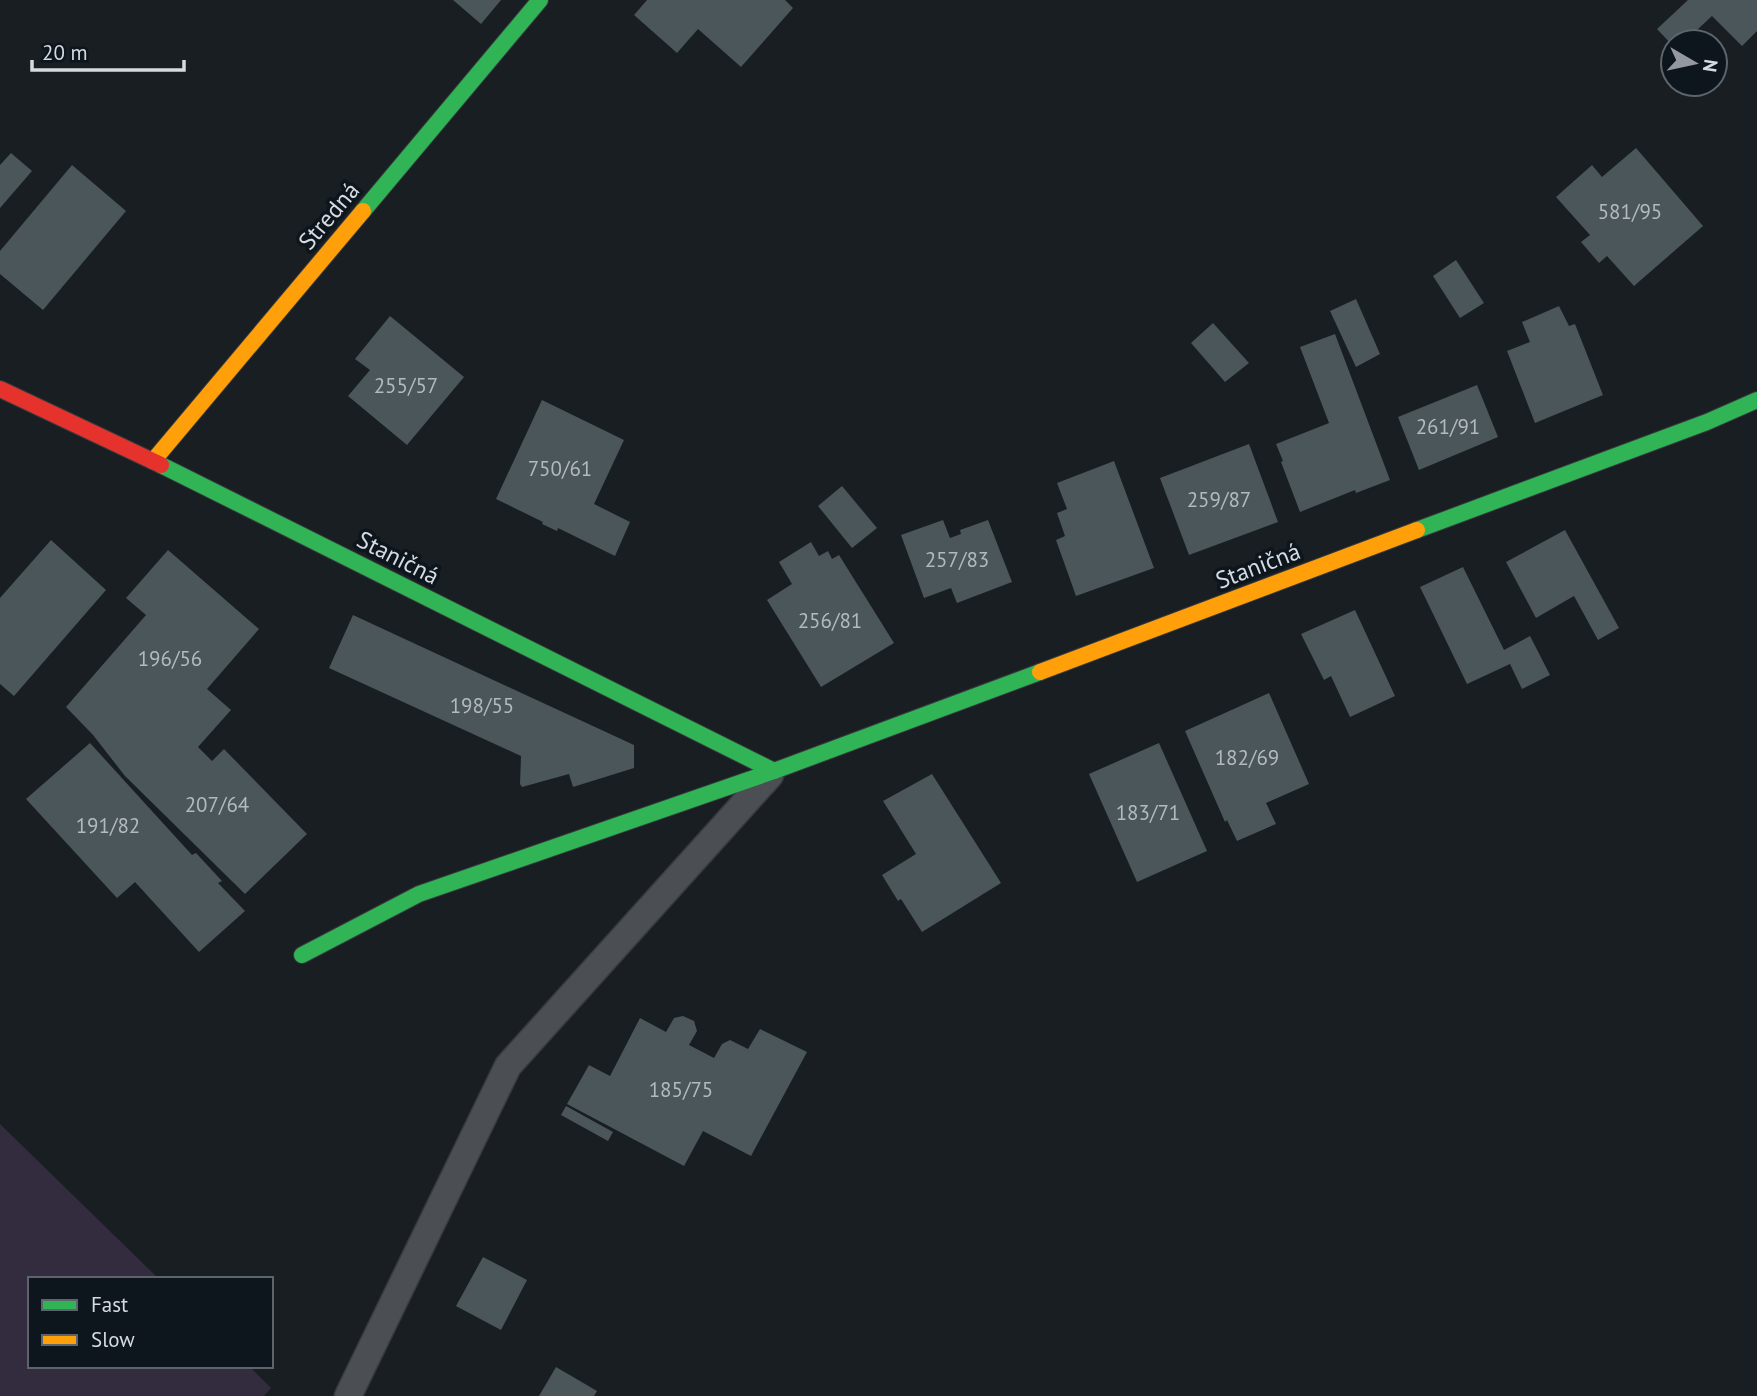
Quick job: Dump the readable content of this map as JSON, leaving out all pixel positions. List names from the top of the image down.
{
  "streets": {
    "street": ["Stredná", "Staničná"]
  },
  "crossings": [
    ["Stredná", "Staničná"]
  ],
  "house_numbers": [
    "581/95",
    "255/57",
    "261/91",
    "750/61",
    "259/87",
    "257/83",
    "256/81",
    "196/56",
    "198/55",
    "182/69",
    "207/64",
    "183/71",
    "191/82",
    "185/75"
  ],
  "legend": ["Fast", "Slow"],
  "scale_bar": "20 m",
  "north": "right"
}
